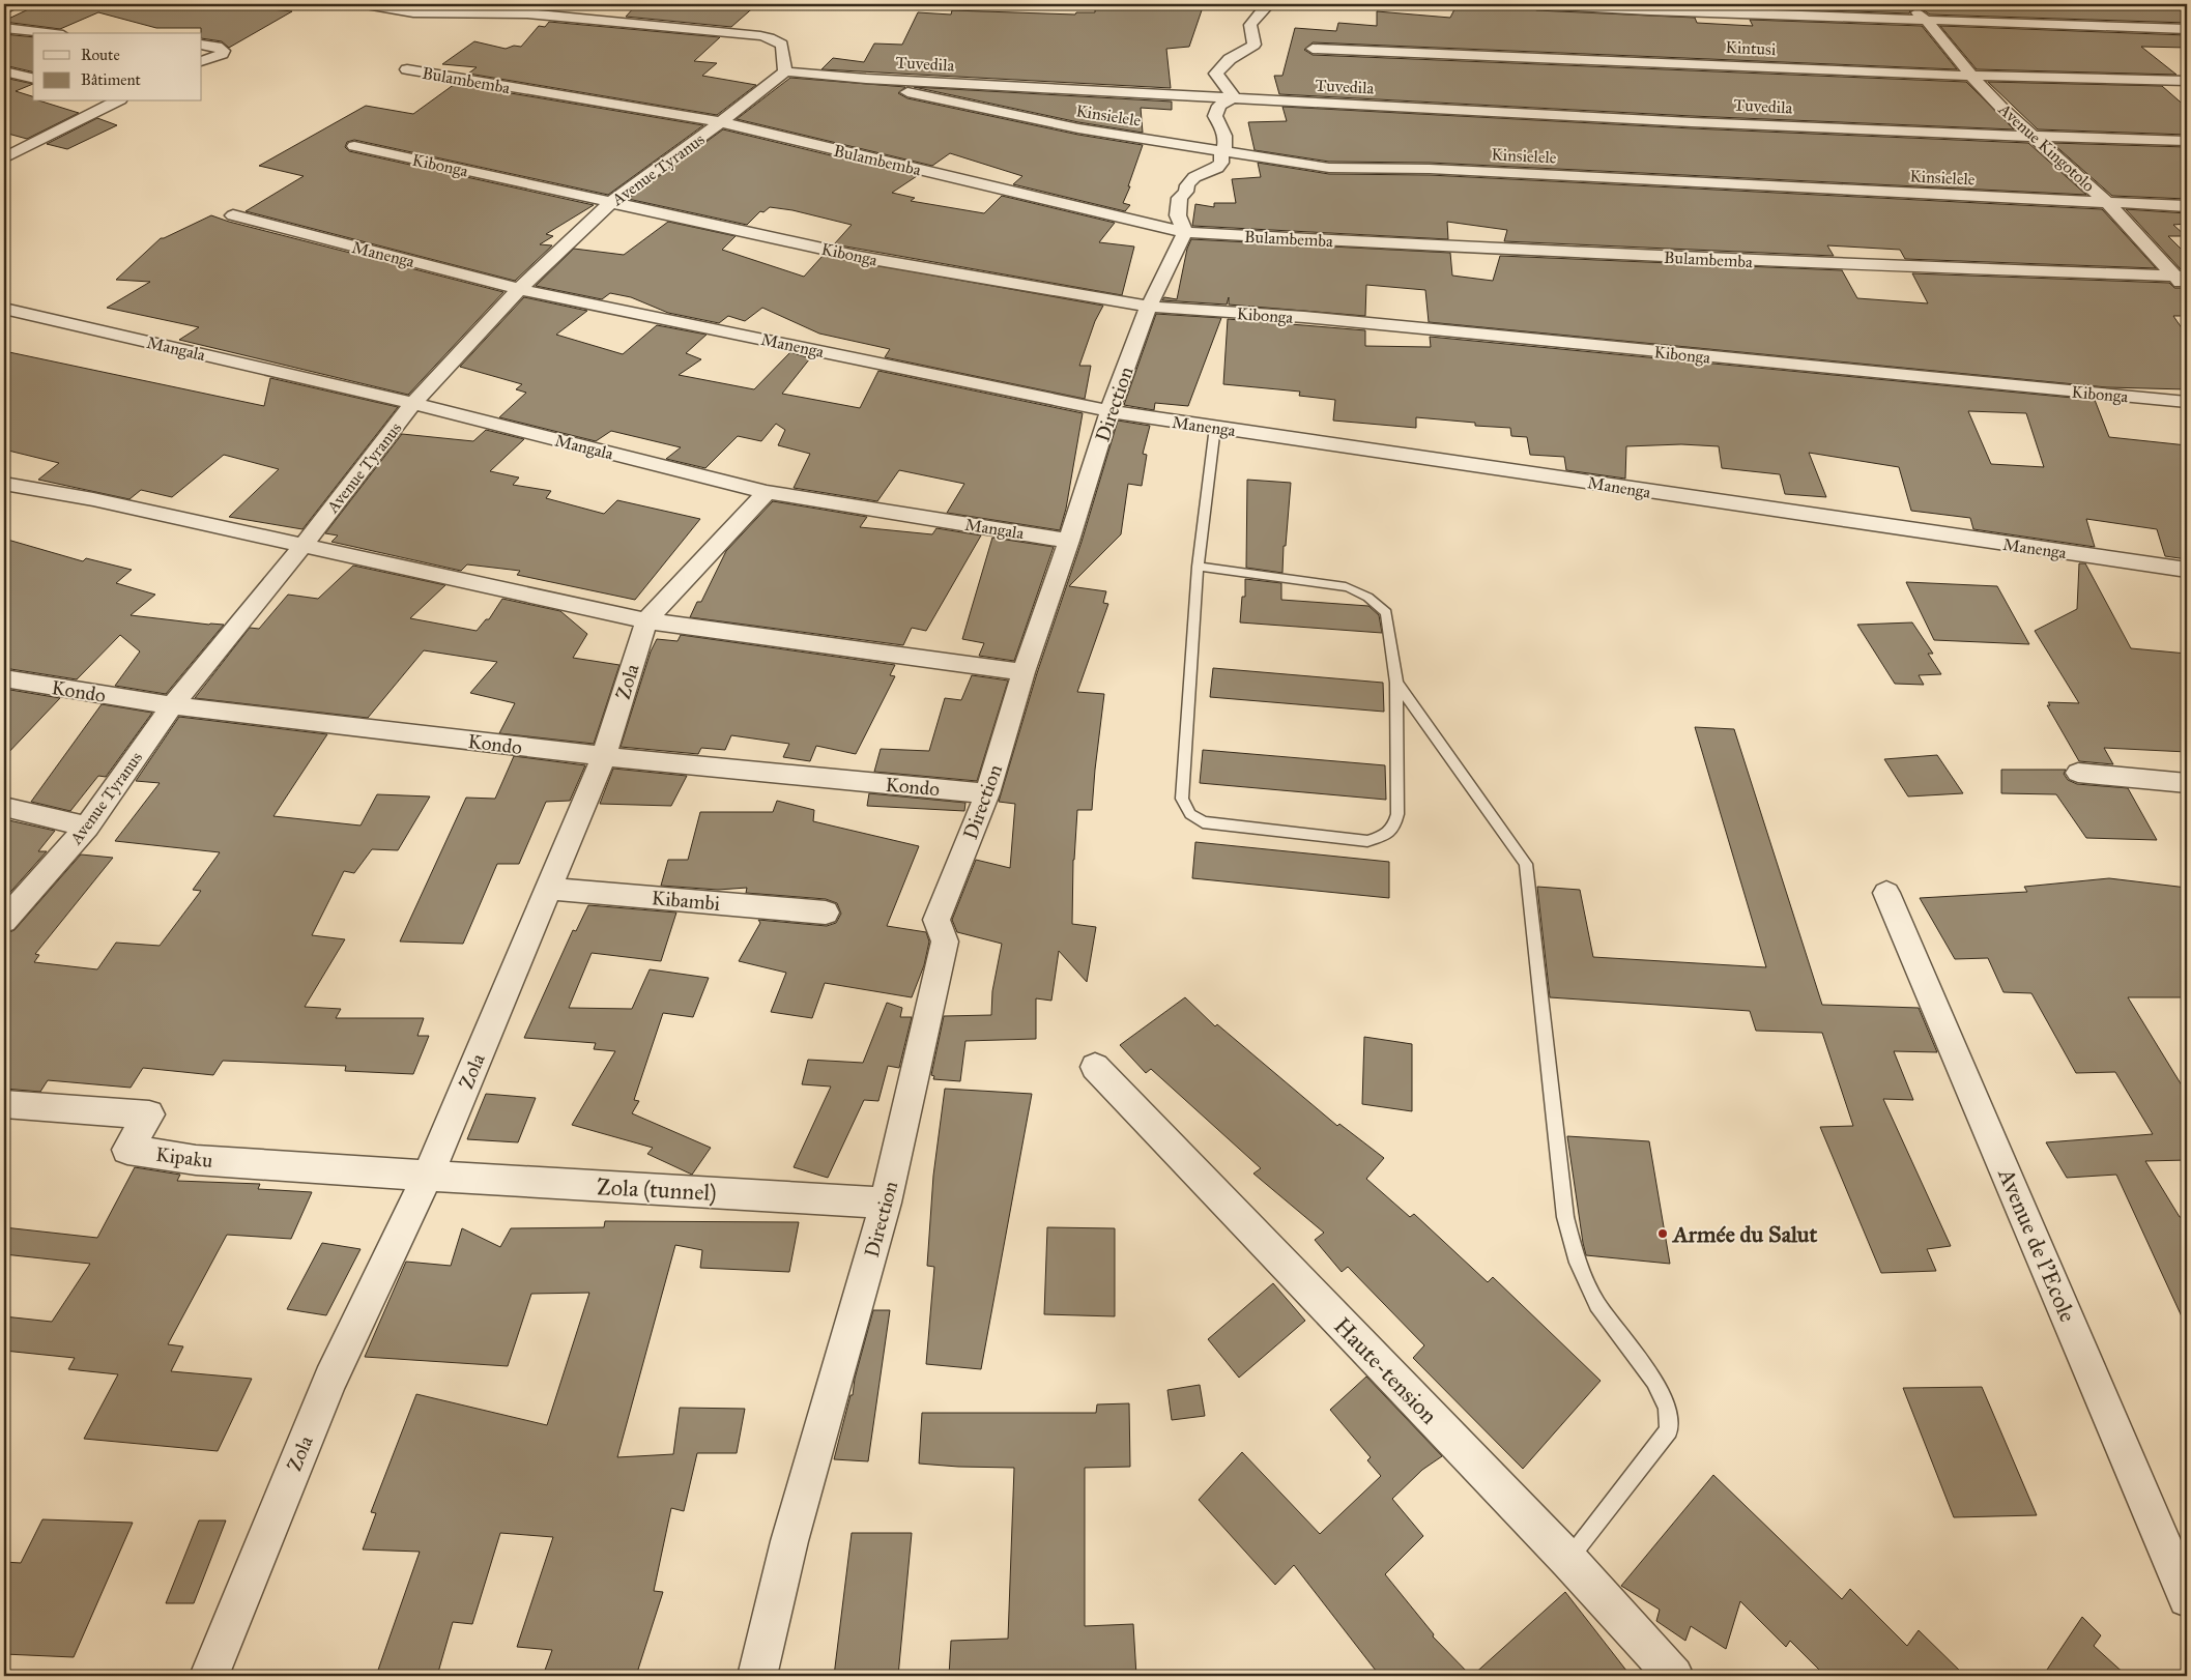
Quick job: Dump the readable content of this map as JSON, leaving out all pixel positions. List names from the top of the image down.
{
  "streets": {
    "street": [
      "Kintusi",
      "Tuvedila",
      "Bulambemba",
      "Kinsielele",
      "Avenue Kingotolo",
      "Kibonga",
      "Avenue Tyranus",
      "Manenga",
      "Mangala",
      "Direction",
      "Zola",
      "Kondo",
      "Kibambi",
      "Kipaku",
      "Zola (tunnel)",
      "Avenue de l'Ecole",
      "Haute-tension"
    ]
  },
  "crossings": [
    ["Kintusi", "Avenue Kingotolo"],
    ["Tuvedila", "Kinsielele"],
    ["Tuvedila", "Avenue Kingotolo"],
    ["Tuvedila", "Avenue Tyranus"],
    ["Bulambemba", "Avenue Kingotolo"],
    ["Bulambemba", "Avenue Tyranus"],
    ["Bulambemba", "Direction"],
    ["Kinsielele", "Avenue Kingotolo"],
    ["Kibonga", "Avenue Tyranus"],
    ["Kibonga", "Direction"],
    ["Avenue Tyranus", "Manenga"],
    ["Avenue Tyranus", "Mangala"],
    ["Avenue Tyranus", "Kondo"],
    ["Manenga", "Direction"],
    ["Mangala", "Direction"],
    ["Mangala", "Zola"],
    ["Direction", "Kondo"],
    ["Direction", "Zola (tunnel)"],
    ["Zola", "Kondo"],
    ["Zola", "Kibambi"],
    ["Zola", "Kipaku"],
    ["Zola", "Zola (tunnel)"],
    ["Kipaku", "Zola (tunnel)"]
  ],
  "places": ["Armée du Salut"],
  "legend": ["Route", "Bâtiment"]
}
